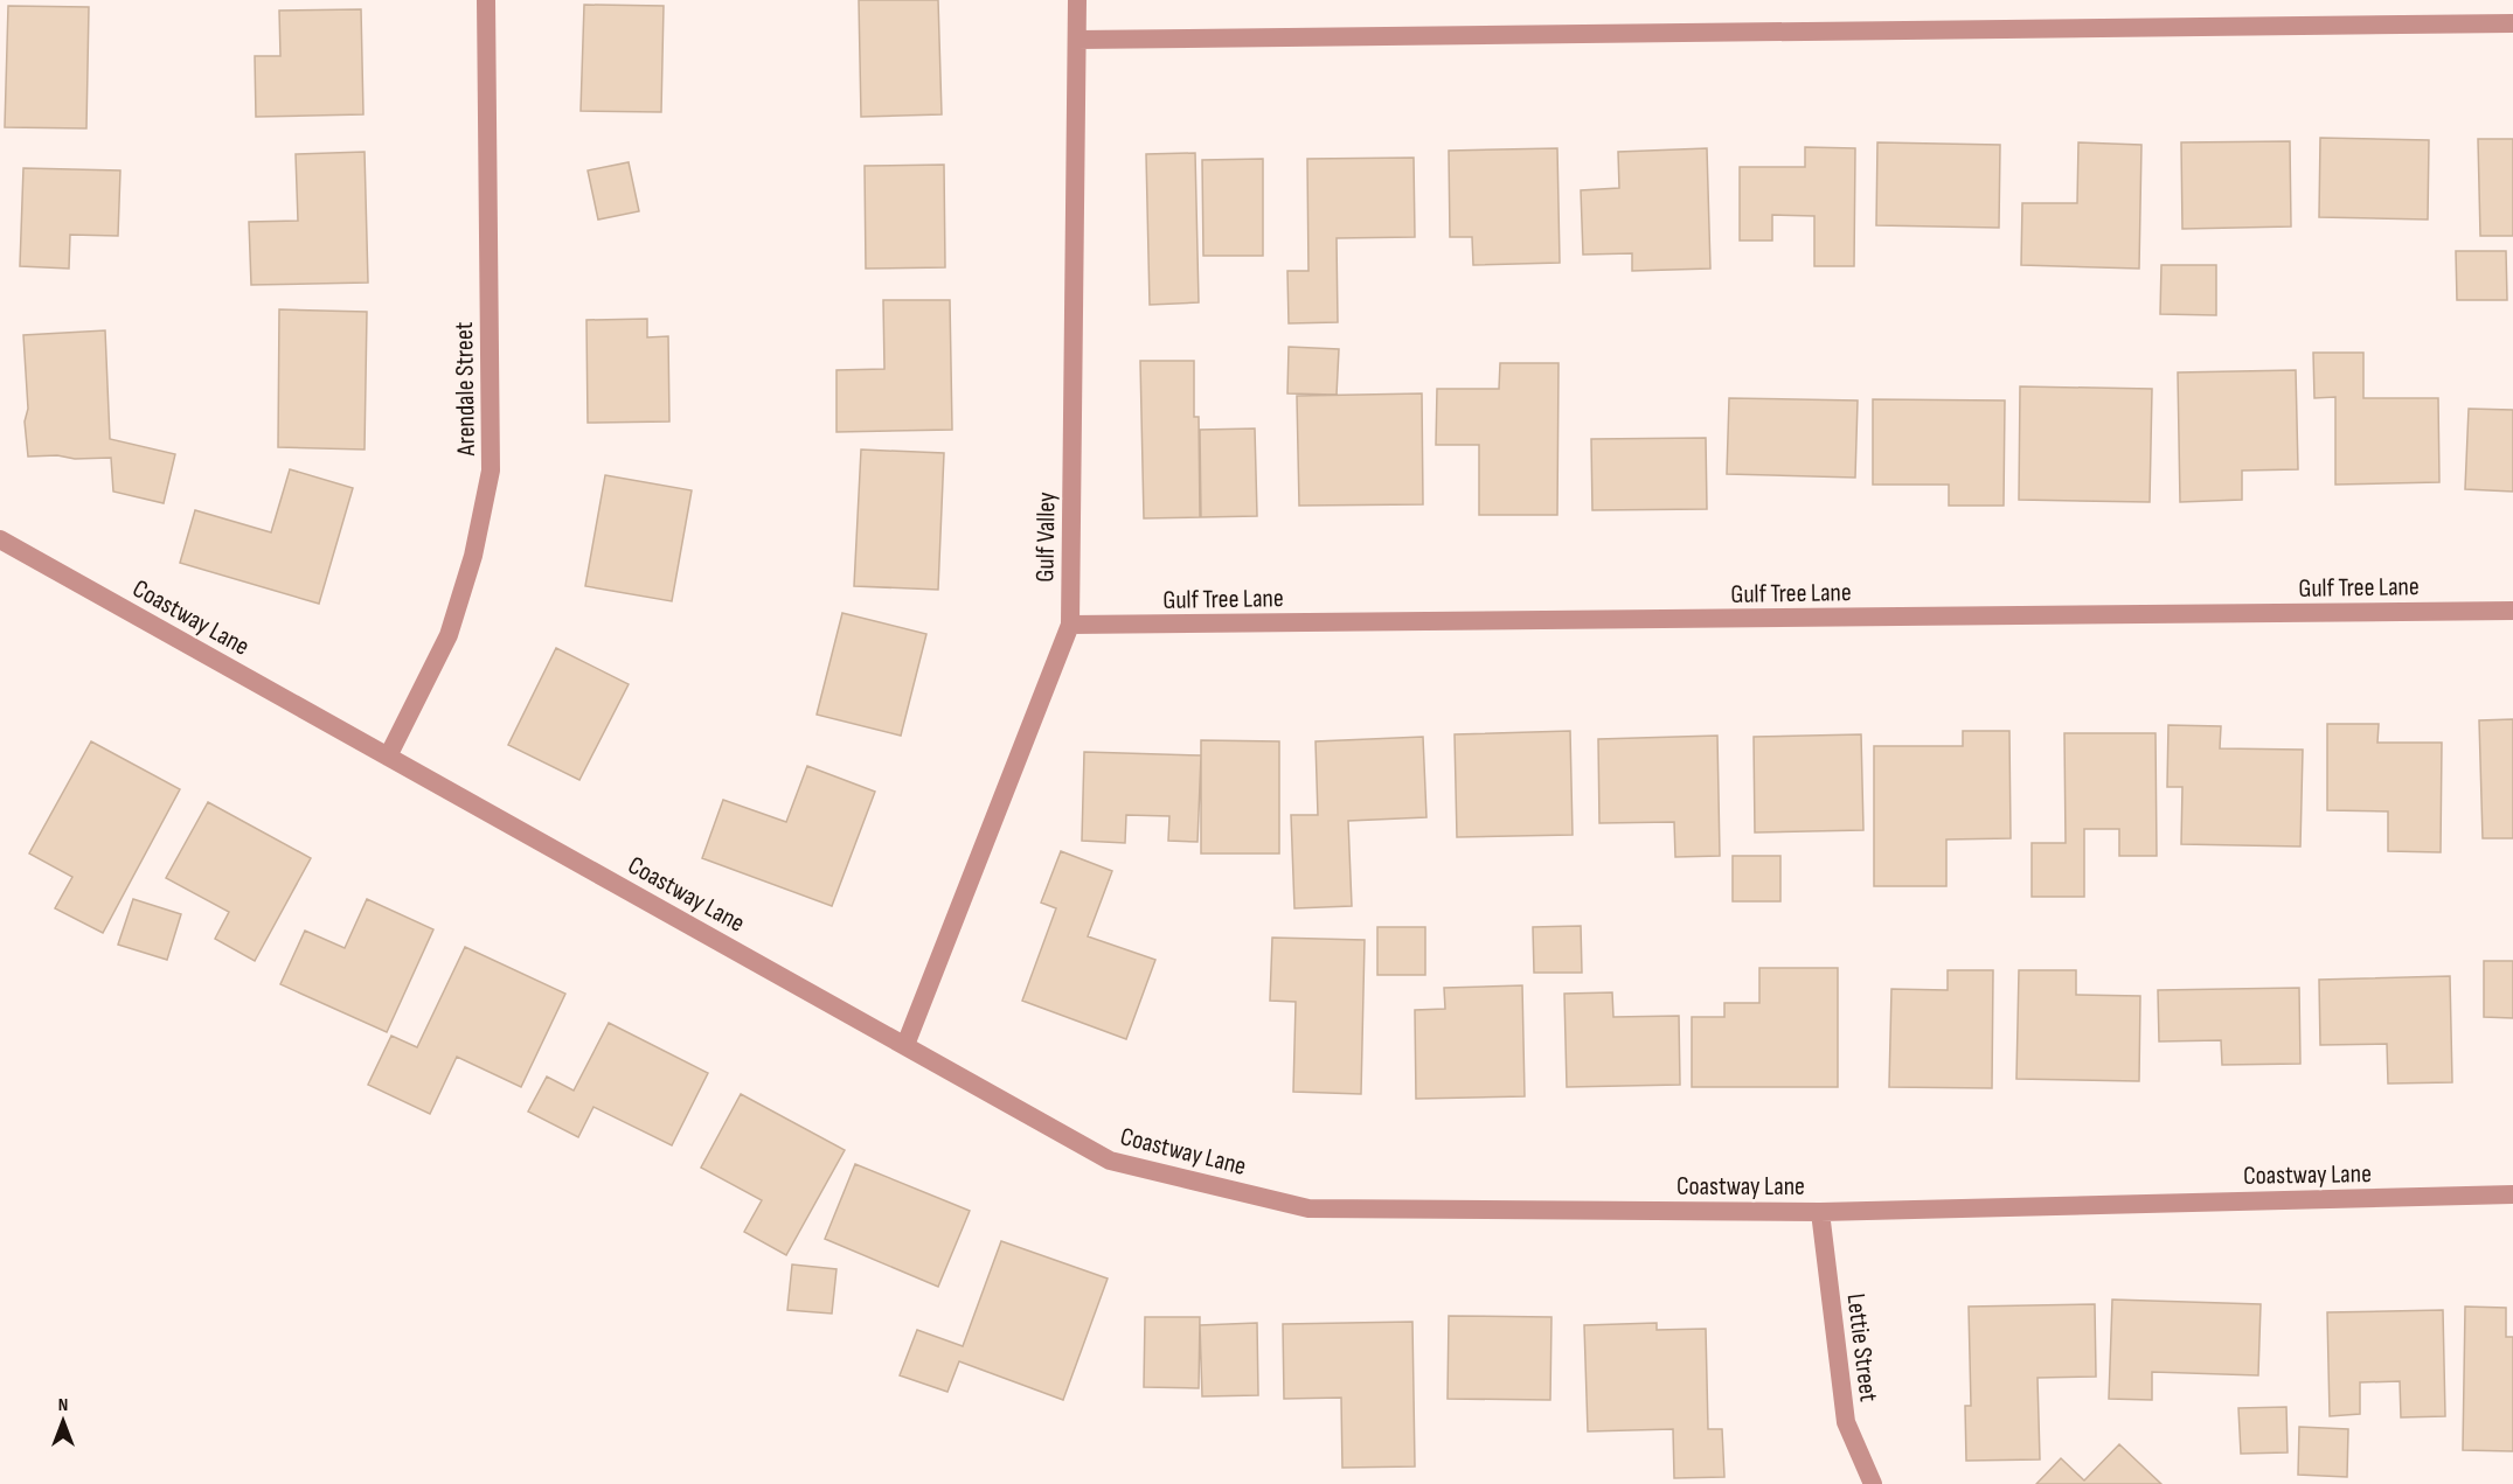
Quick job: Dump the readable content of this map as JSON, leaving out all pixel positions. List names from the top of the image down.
{
  "streets": {
    "street": [
      "Arendale Street",
      "Gulf Valley",
      "Gulf Tree Lane",
      "Coastway Lane",
      "Lettie Street"
    ]
  },
  "crossings": [
    ["Arendale Street", "Coastway Lane"],
    ["Gulf Valley", "Gulf Tree Lane"],
    ["Gulf Valley", "Coastway Lane"],
    ["Coastway Lane", "Lettie Street"]
  ],
  "north": "top"
}
